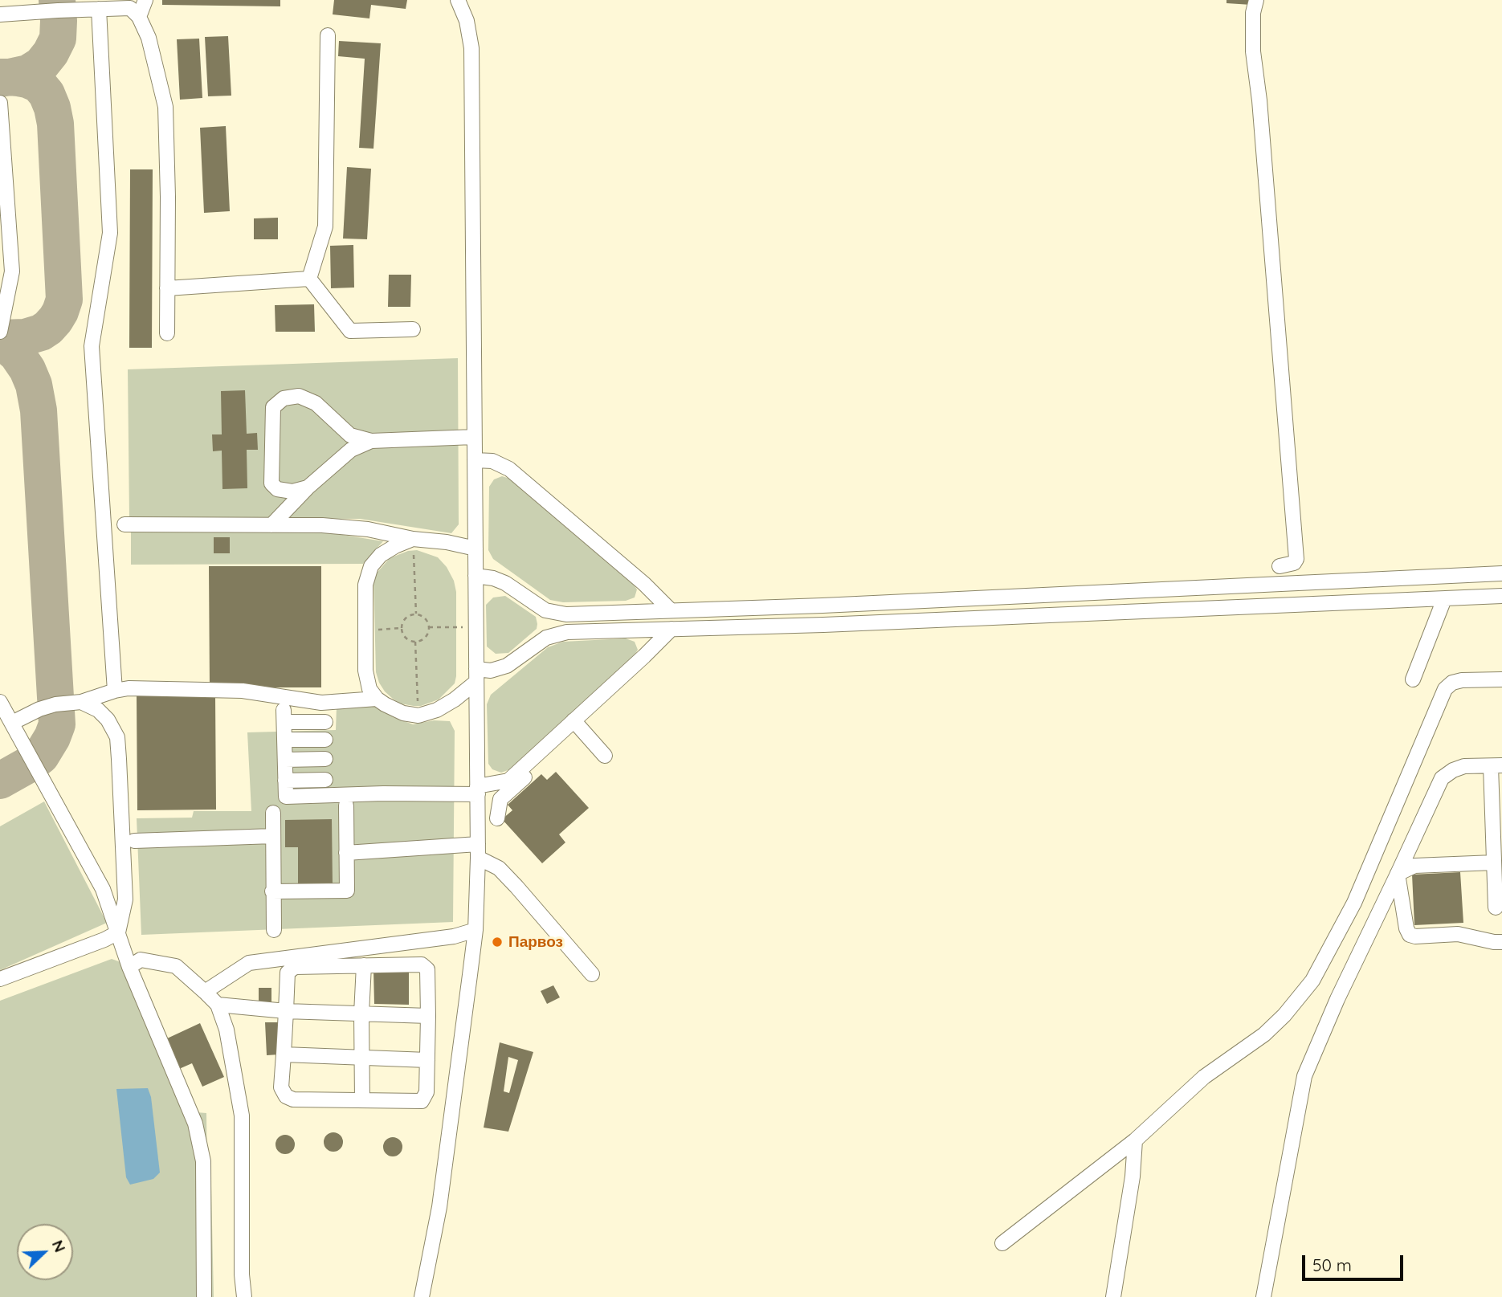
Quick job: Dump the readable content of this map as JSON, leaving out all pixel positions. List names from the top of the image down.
{
  "places": ["Парвоз"],
  "scale_bar": "50 m",
  "north": "top right"
}
